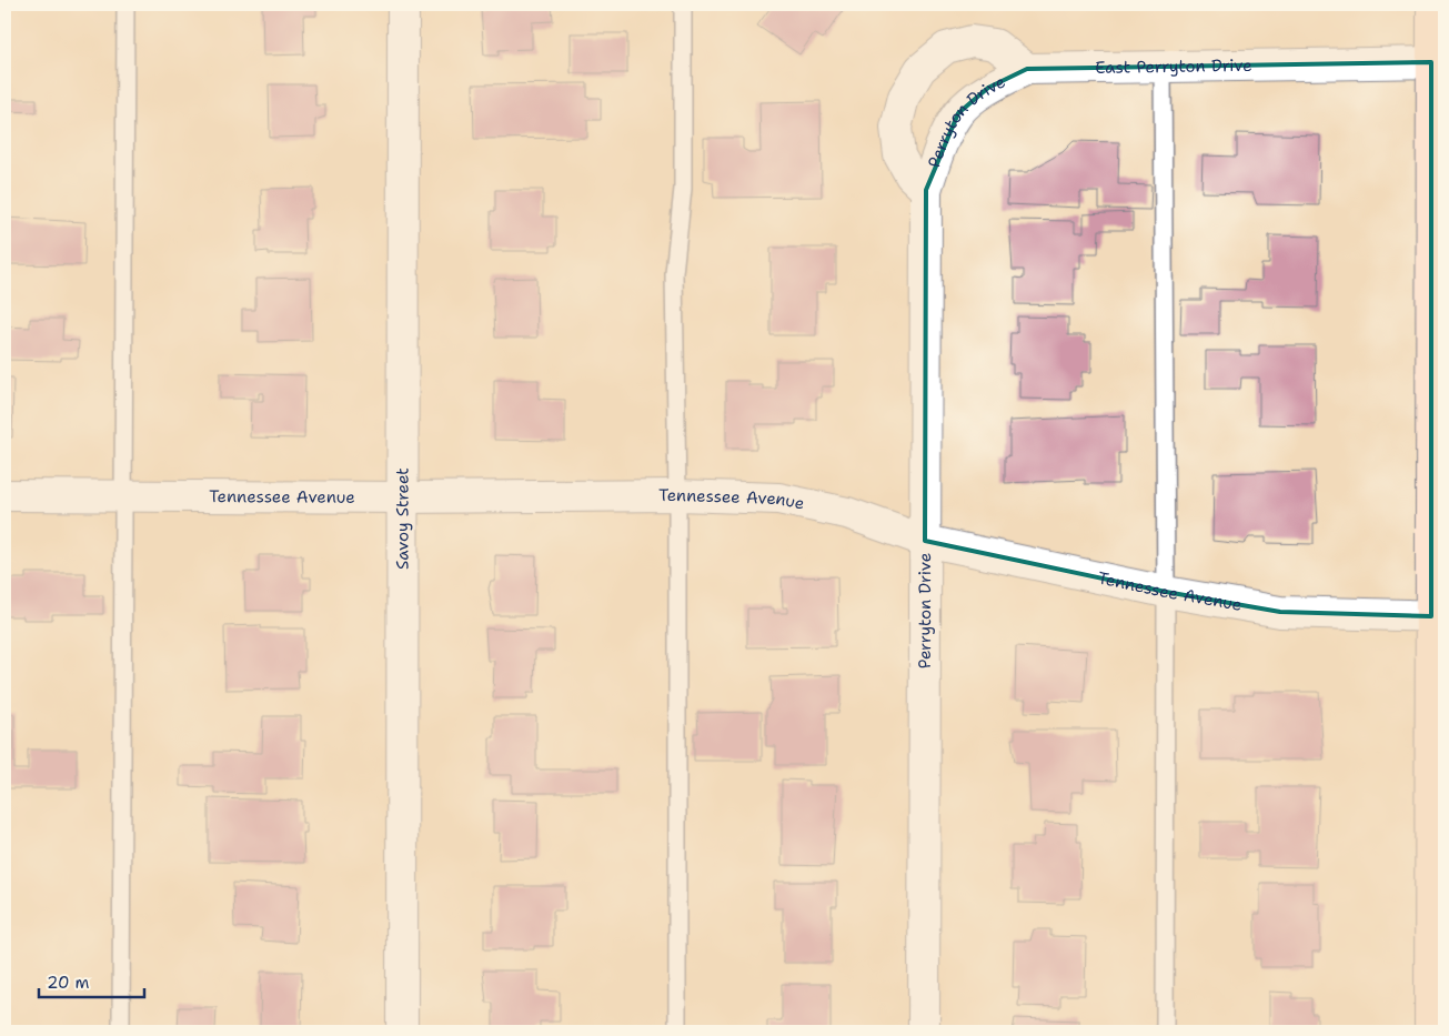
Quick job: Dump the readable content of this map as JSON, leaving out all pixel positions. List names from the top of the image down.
{
  "streets": {
    "street": [
      "East Perryton Drive",
      "Perryton Drive",
      "Tennessee Avenue",
      "Savoy Street"
    ]
  },
  "crossings": [
    ["East Perryton Drive", "Perryton Drive"],
    ["Perryton Drive", "Tennessee Avenue"],
    ["Tennessee Avenue", "Savoy Street"]
  ],
  "scale_bar": "20 m"
}
